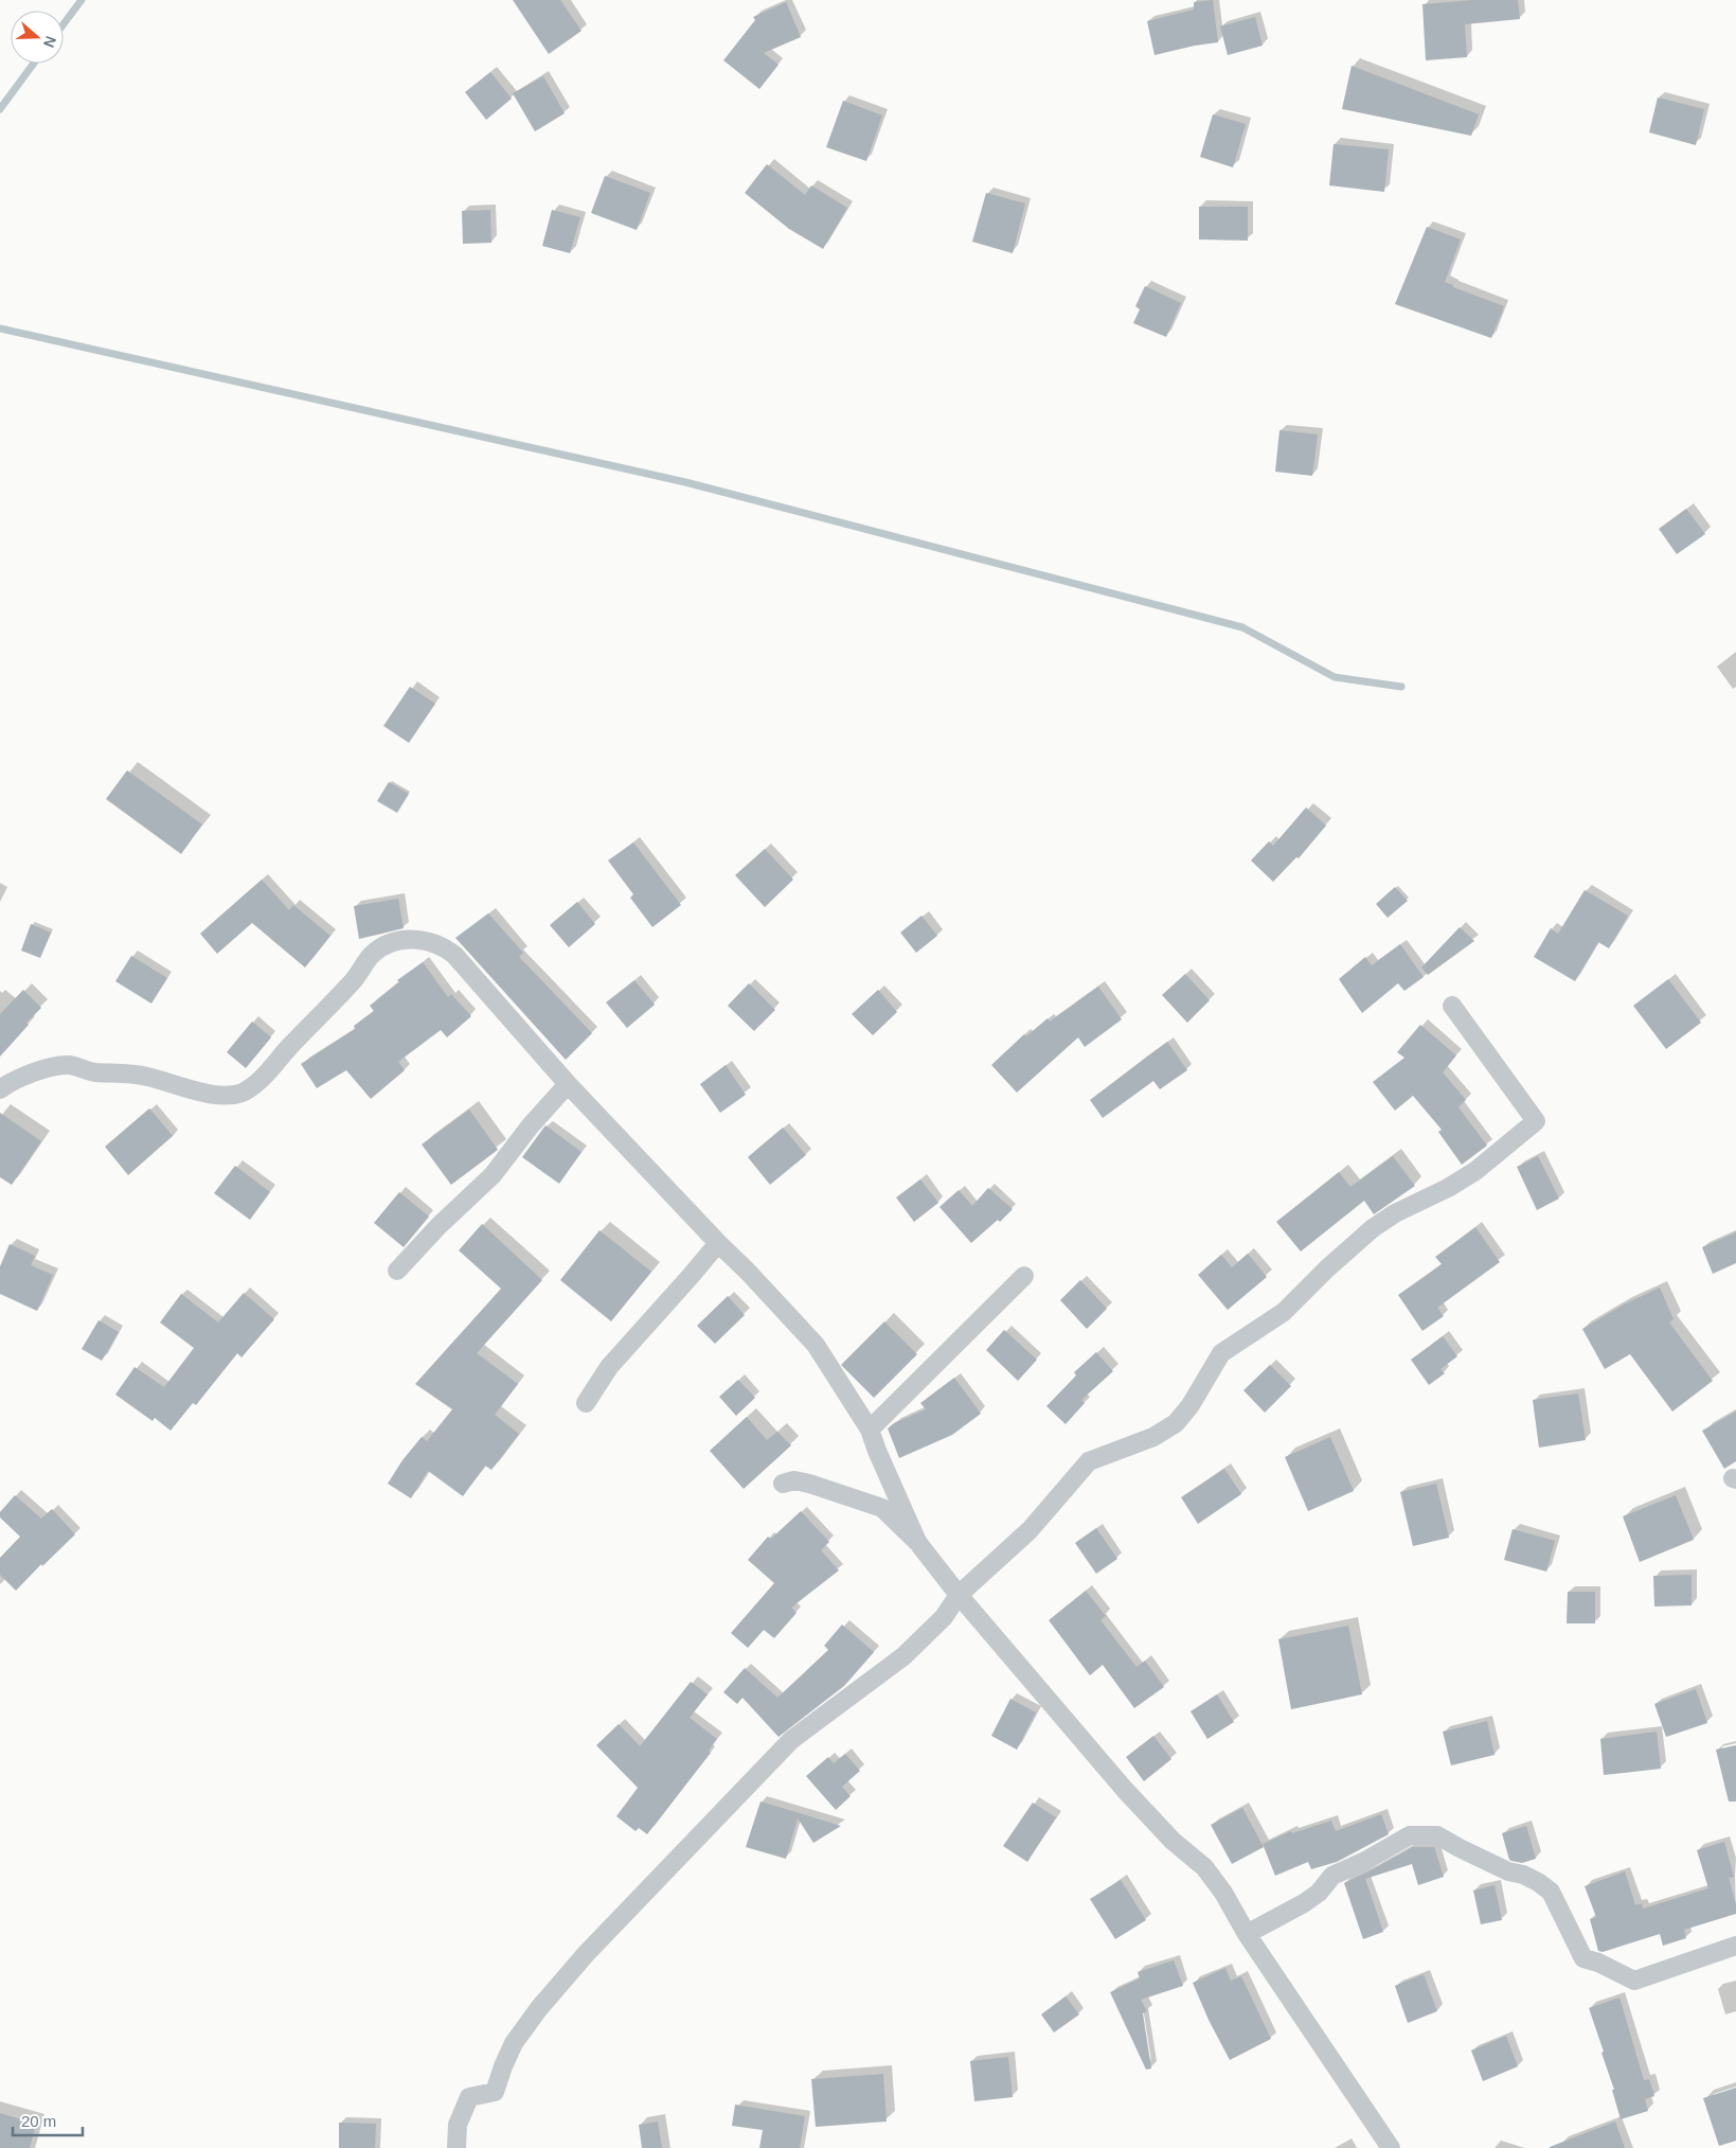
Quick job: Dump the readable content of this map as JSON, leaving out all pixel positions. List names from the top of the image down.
{
  "scale_bar": "20 m",
  "north": "right"
}
